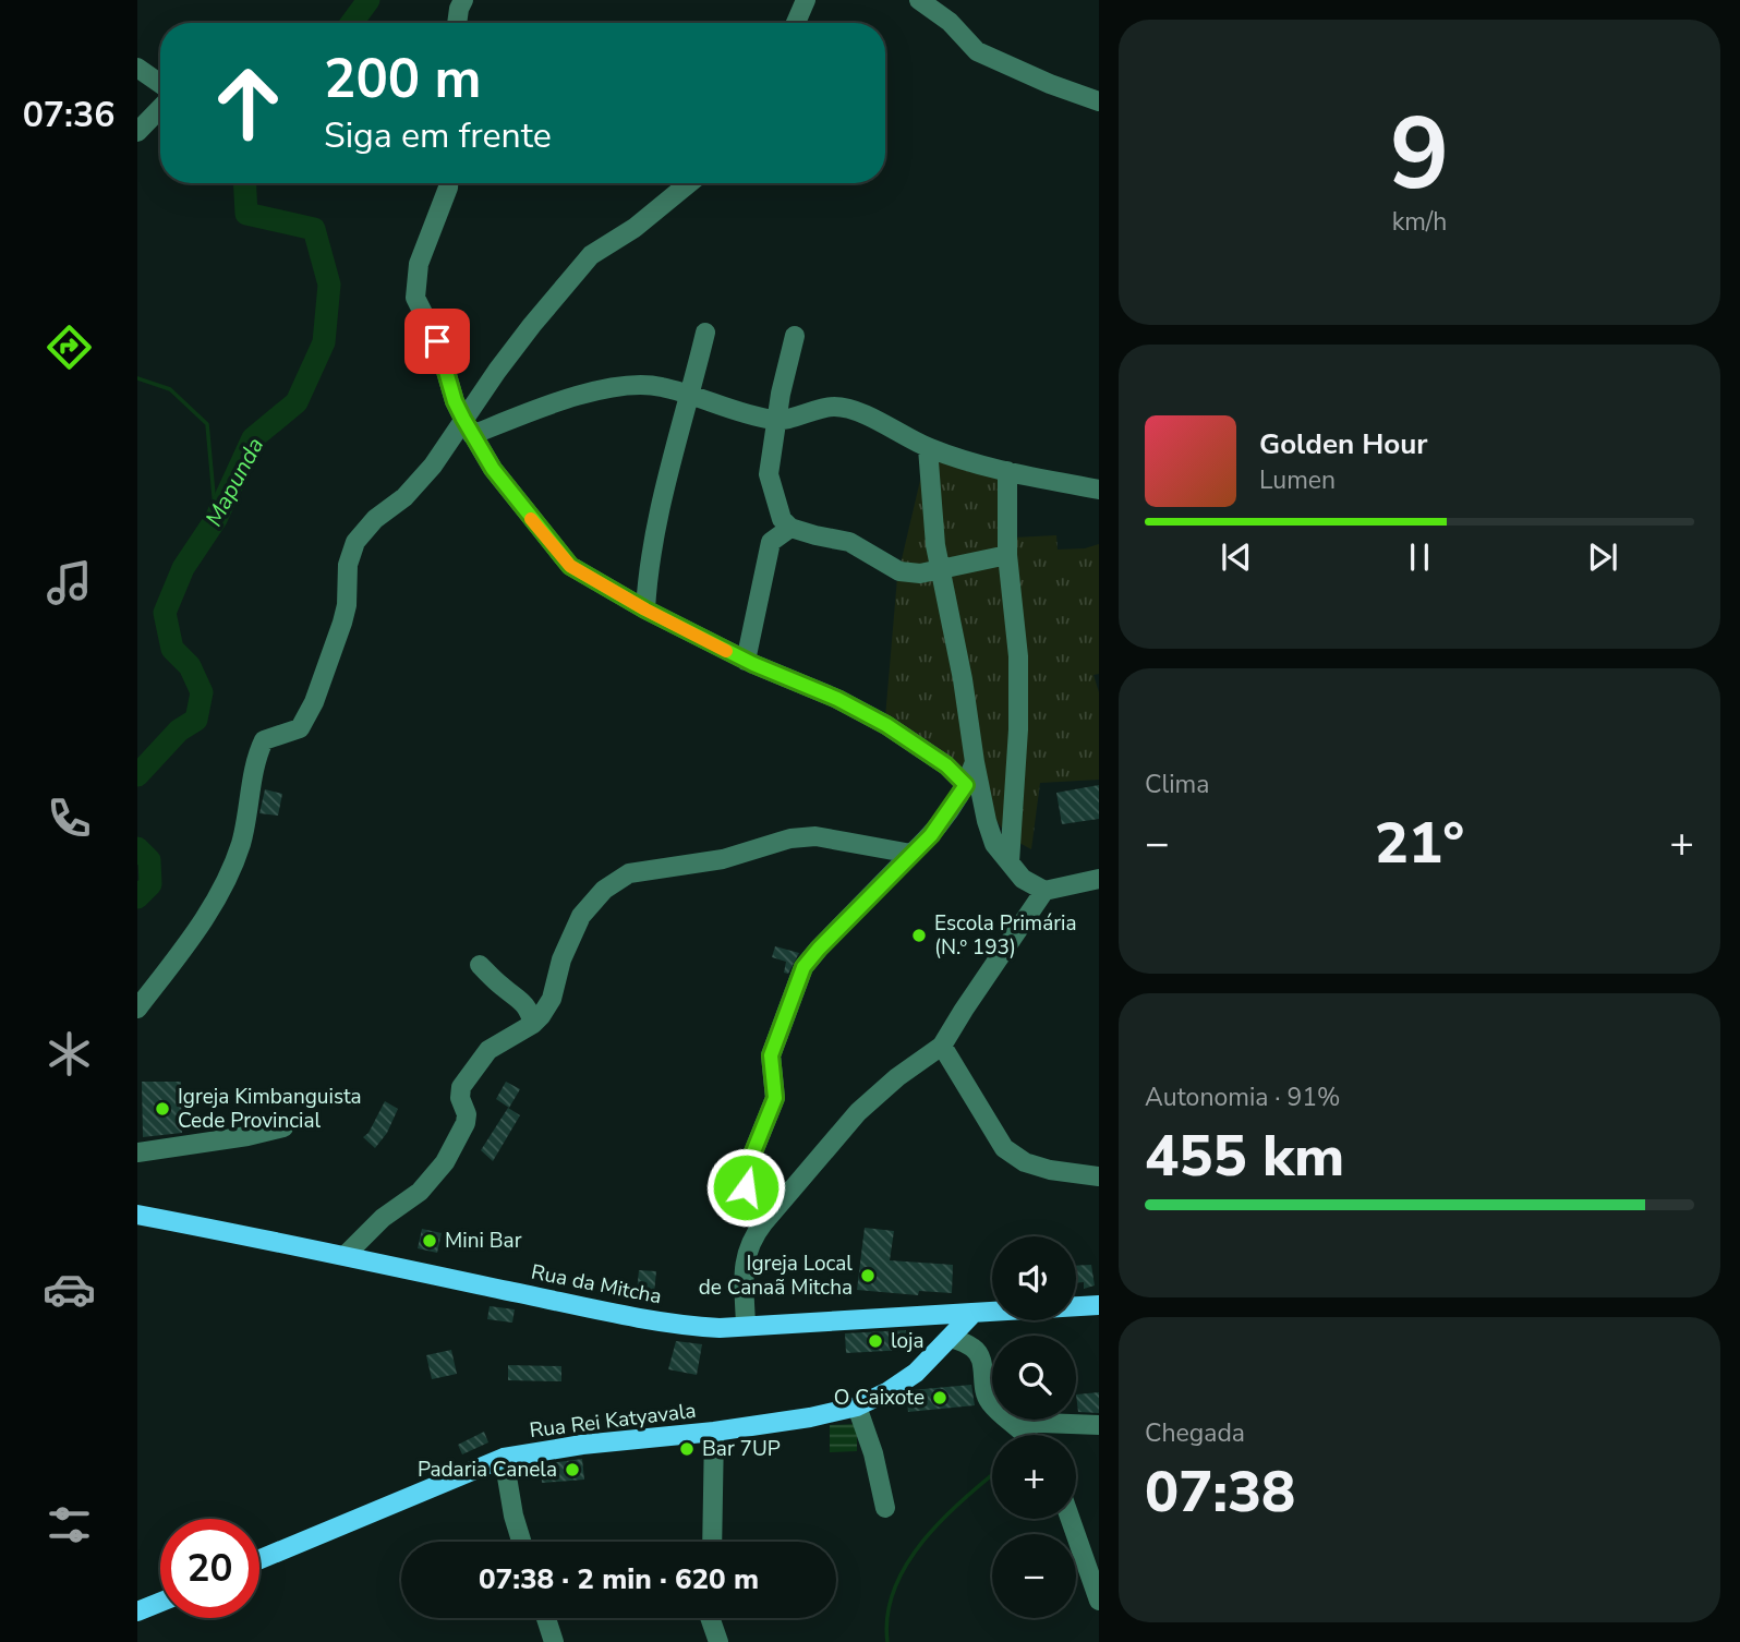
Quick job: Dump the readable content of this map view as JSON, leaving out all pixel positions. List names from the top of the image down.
{
  "streets": {
    "main road": ["Rua da Mitcha", "Rua Rei Katyavala"]
  },
  "crossings": [
    ["Rua da Mitcha", "Rua Rei Katyavala"]
  ],
  "water": ["Mapunda"],
  "places": [
    "Escola Primária (N.º 193)",
    "Igreja Kimbanguista Cede Provincial",
    "Mini Bar",
    "Igreja Local de Canaã Mitcha",
    "loja",
    "O Caixote",
    "Bar 7UP",
    "Padaria Canela"
  ],
  "page": {
    "tabs": "07:36",
    "tile": [
      ["9", "km/h"],
      "Clima",
      ["Autonomia · 91%", "455 km"],
      ["Chegada", "07:38"]
    ],
    "turn": ["200 m", "Siga em frente"],
    "song": ["Golden Hour", "Lumen"],
    "heat": ["−", "21°", "+"],
    "map_buttons": ["+", "−"],
    "limit": "20",
    "trip": "07:38 · 2 min · 620 m"
  }
}
